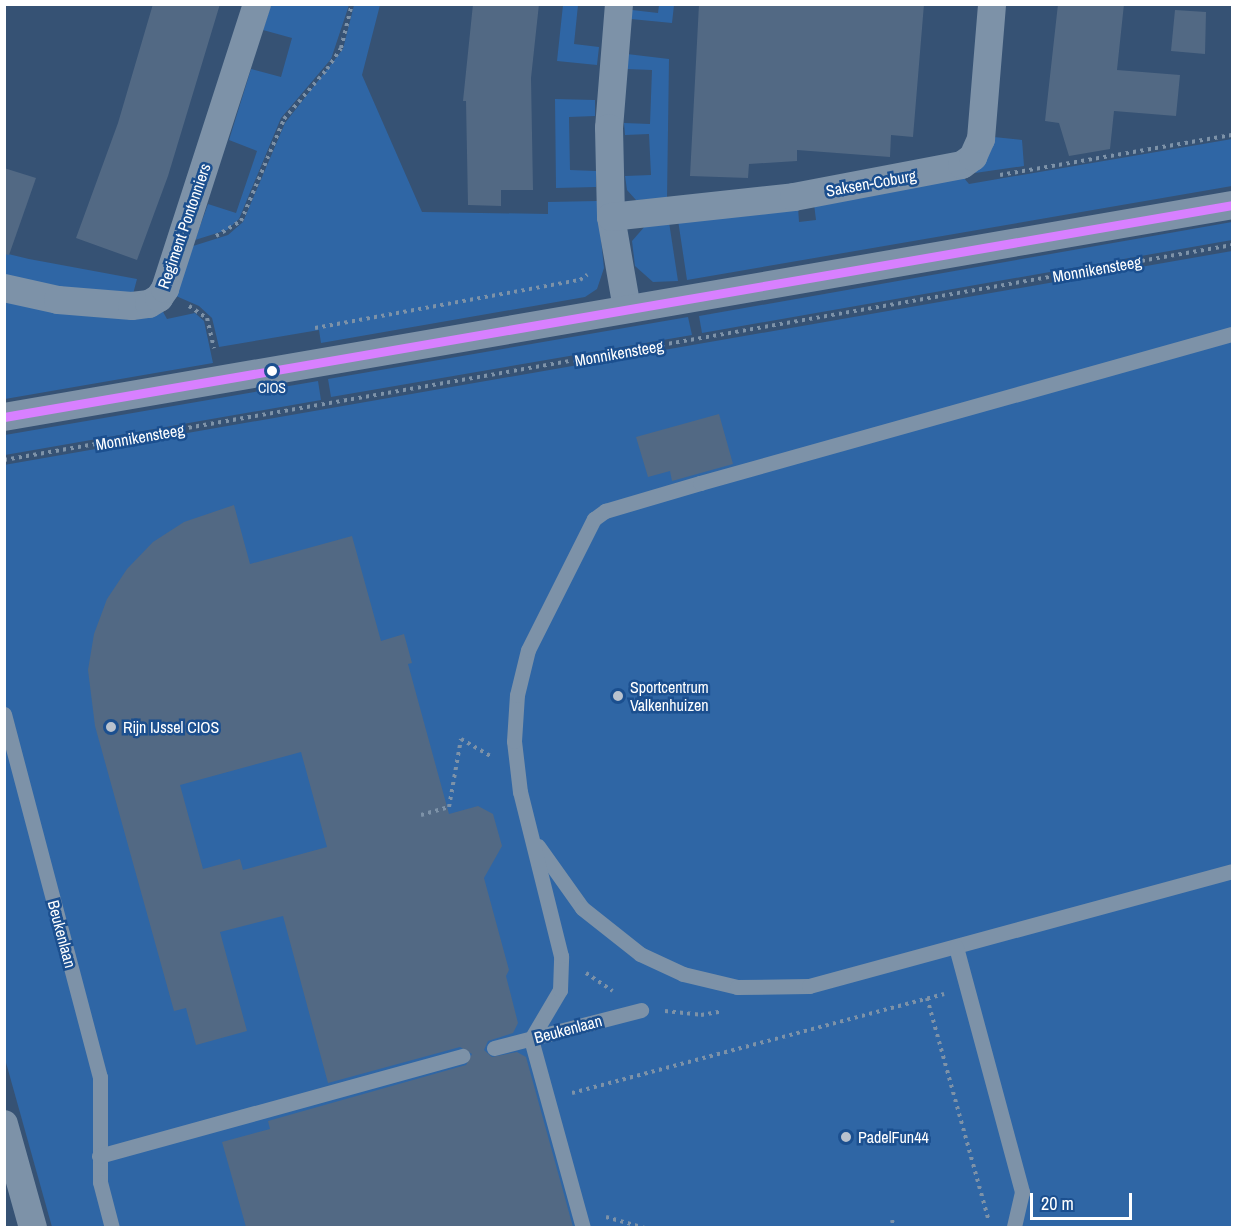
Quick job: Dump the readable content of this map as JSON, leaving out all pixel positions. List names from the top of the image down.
{
  "streets": {
    "street": ["Saksen-Coburg", "Regiment Pontonniers"],
    "lane": ["Beukenlaan"],
    "path": ["Monnikensteeg"]
  },
  "places": [
    "CIOS",
    "Sportcentrum Valkenhuizen",
    "Rijn IJssel CIOS",
    "PadelFun44"
  ],
  "scale_bar": "20 m"
}
